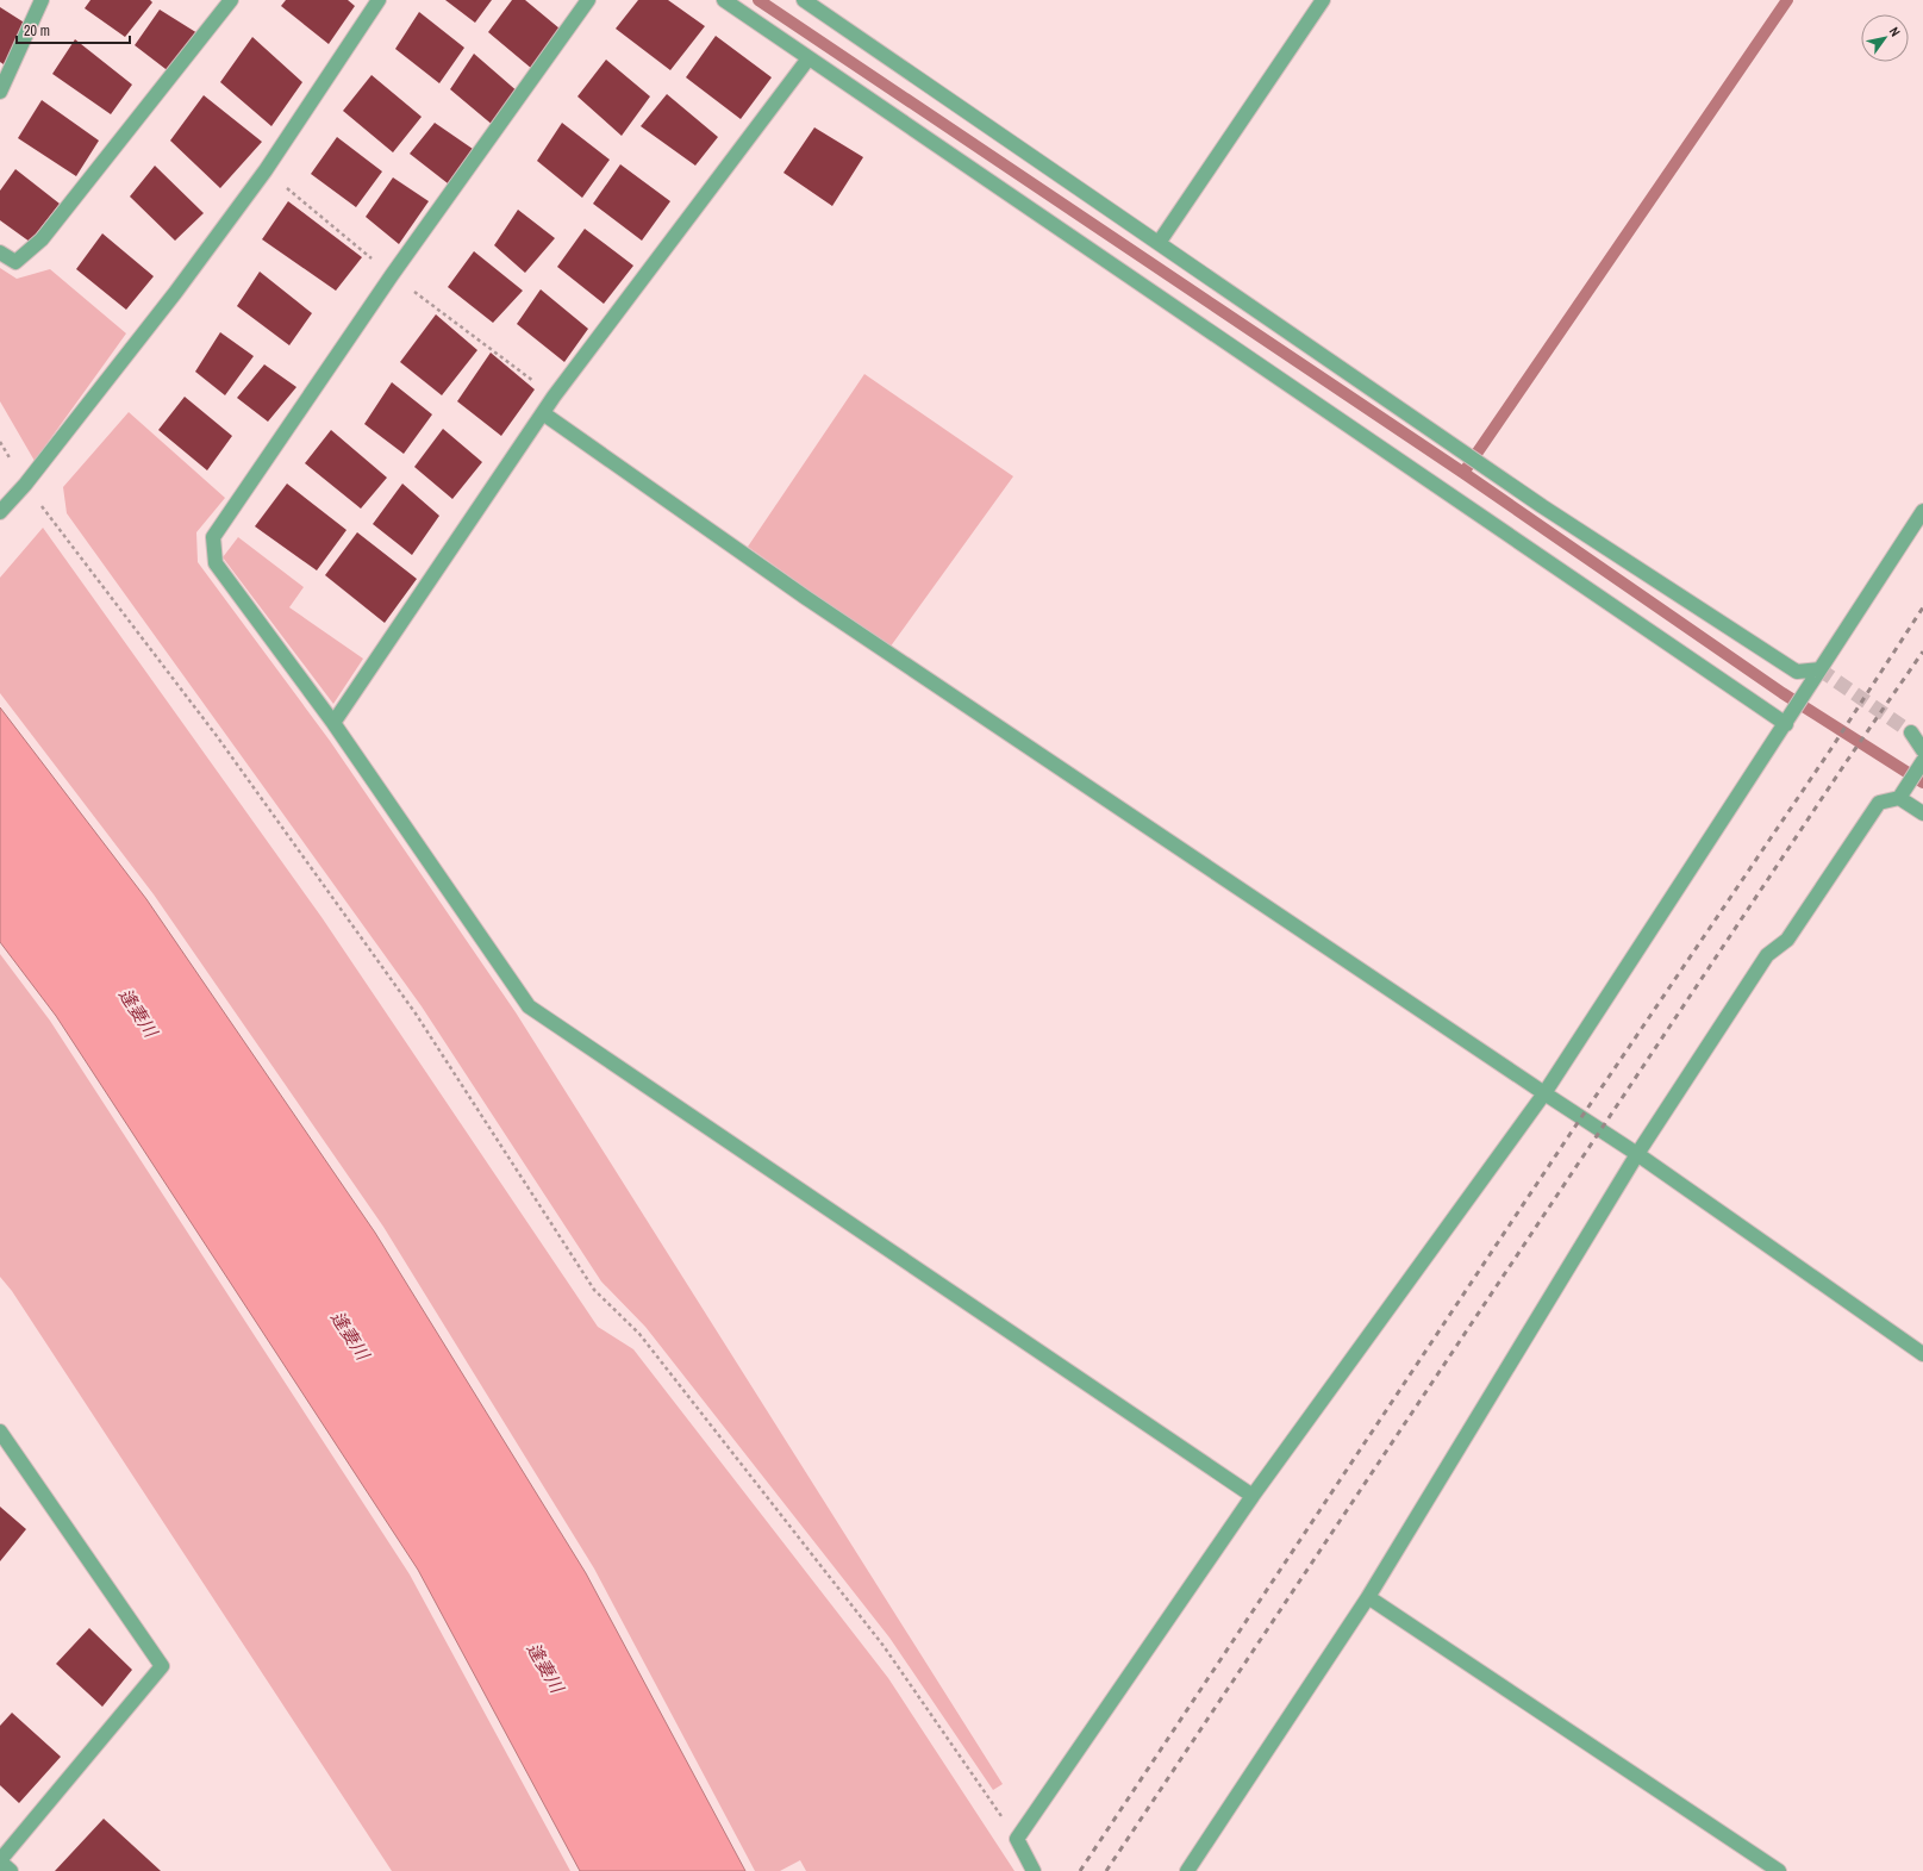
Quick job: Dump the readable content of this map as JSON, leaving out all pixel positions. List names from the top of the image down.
{
  "water": ["逢妻川"],
  "scale_bar": "20 m",
  "north": "top right"
}
